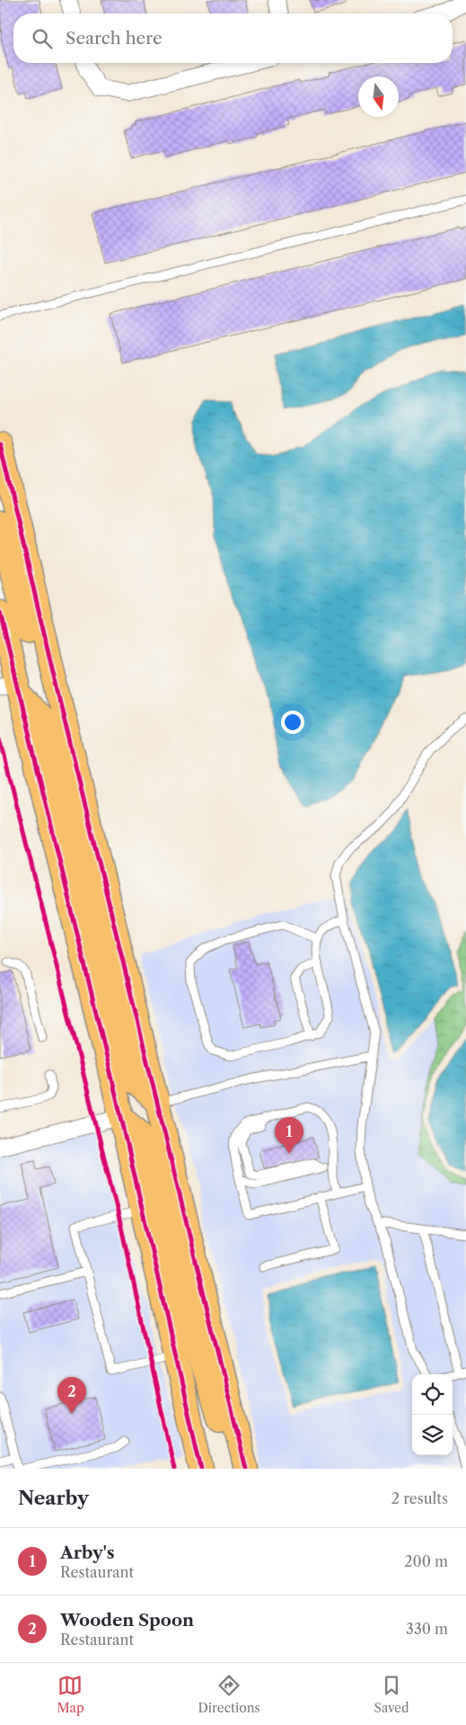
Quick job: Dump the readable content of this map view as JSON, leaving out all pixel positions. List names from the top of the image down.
{
  "north": "bottom",
  "page": {
    "search": "Search here",
    "pins": ["1", "2"],
    "heading": ["Nearby", "2 results"],
    "list": [
      {
        "mark": "1",
        "name": "Arby's",
        "note": "Restaurant",
        "value": "200 m"
      },
      {
        "mark": "2",
        "name": "Wooden Spoon",
        "note": "Restaurant",
        "value": "330 m"
      }
    ],
    "nav": ["Map", "Directions", "Saved"]
  }
}
